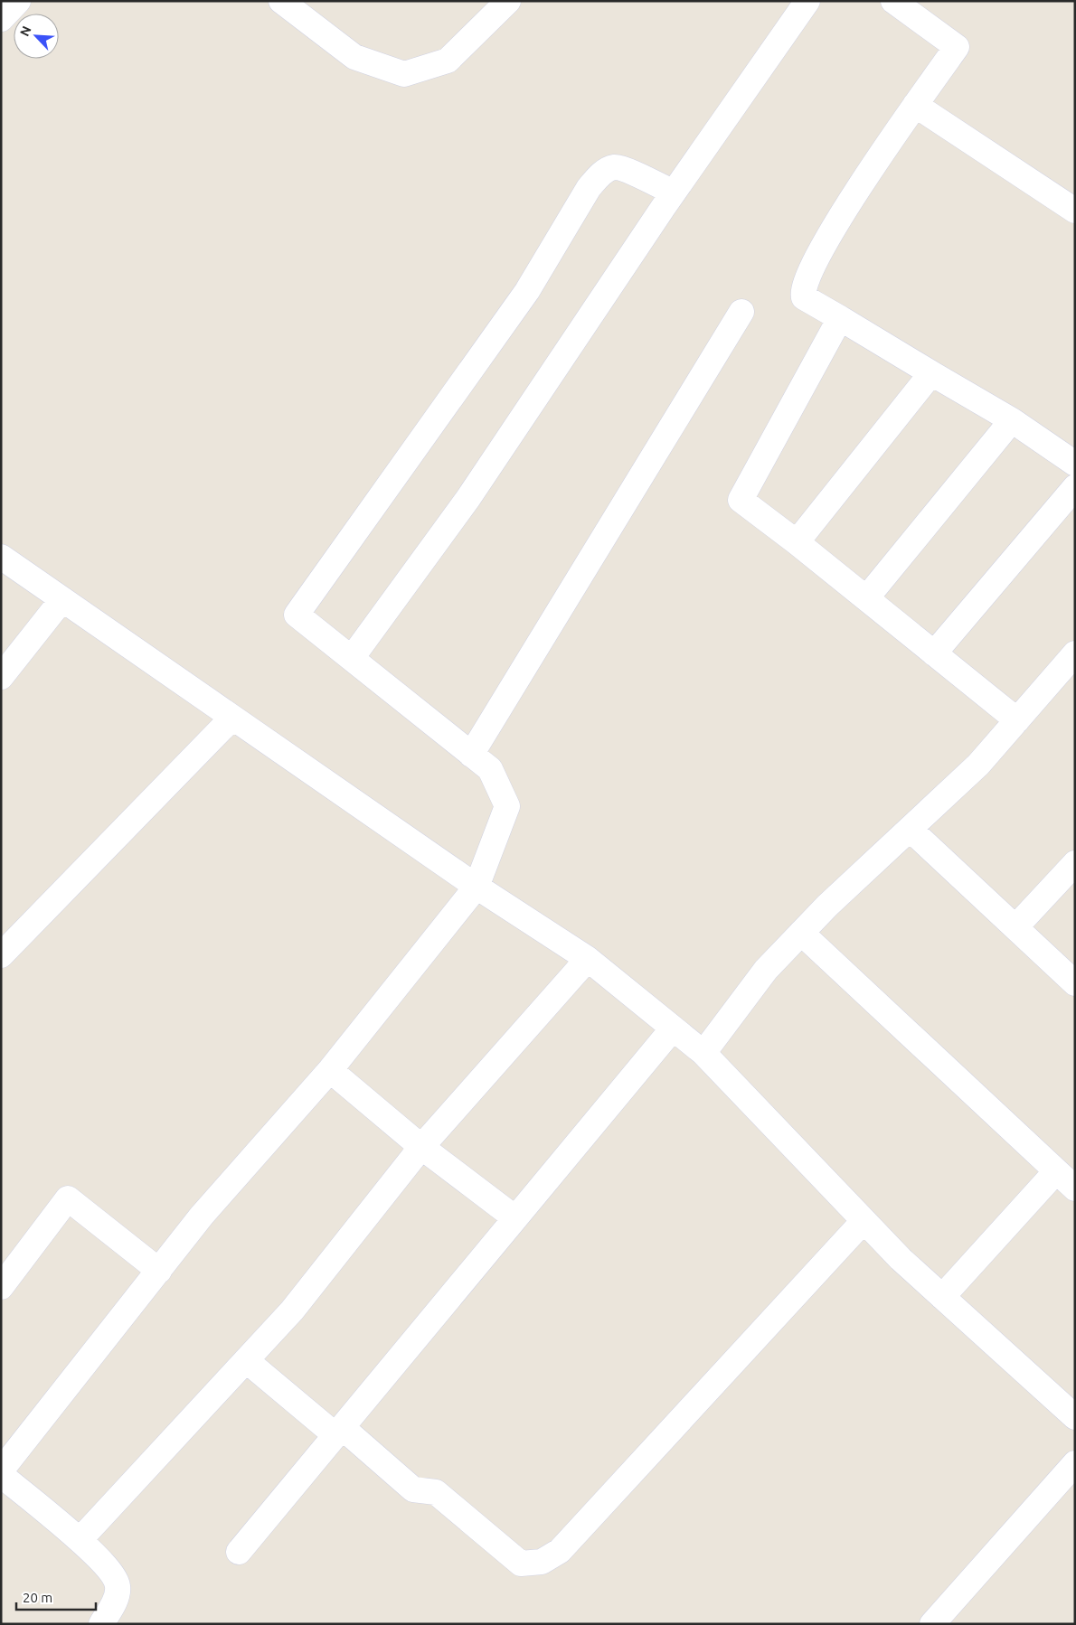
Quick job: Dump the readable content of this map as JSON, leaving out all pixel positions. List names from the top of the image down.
{
  "scale_bar": "20 m",
  "north": "top left"
}
